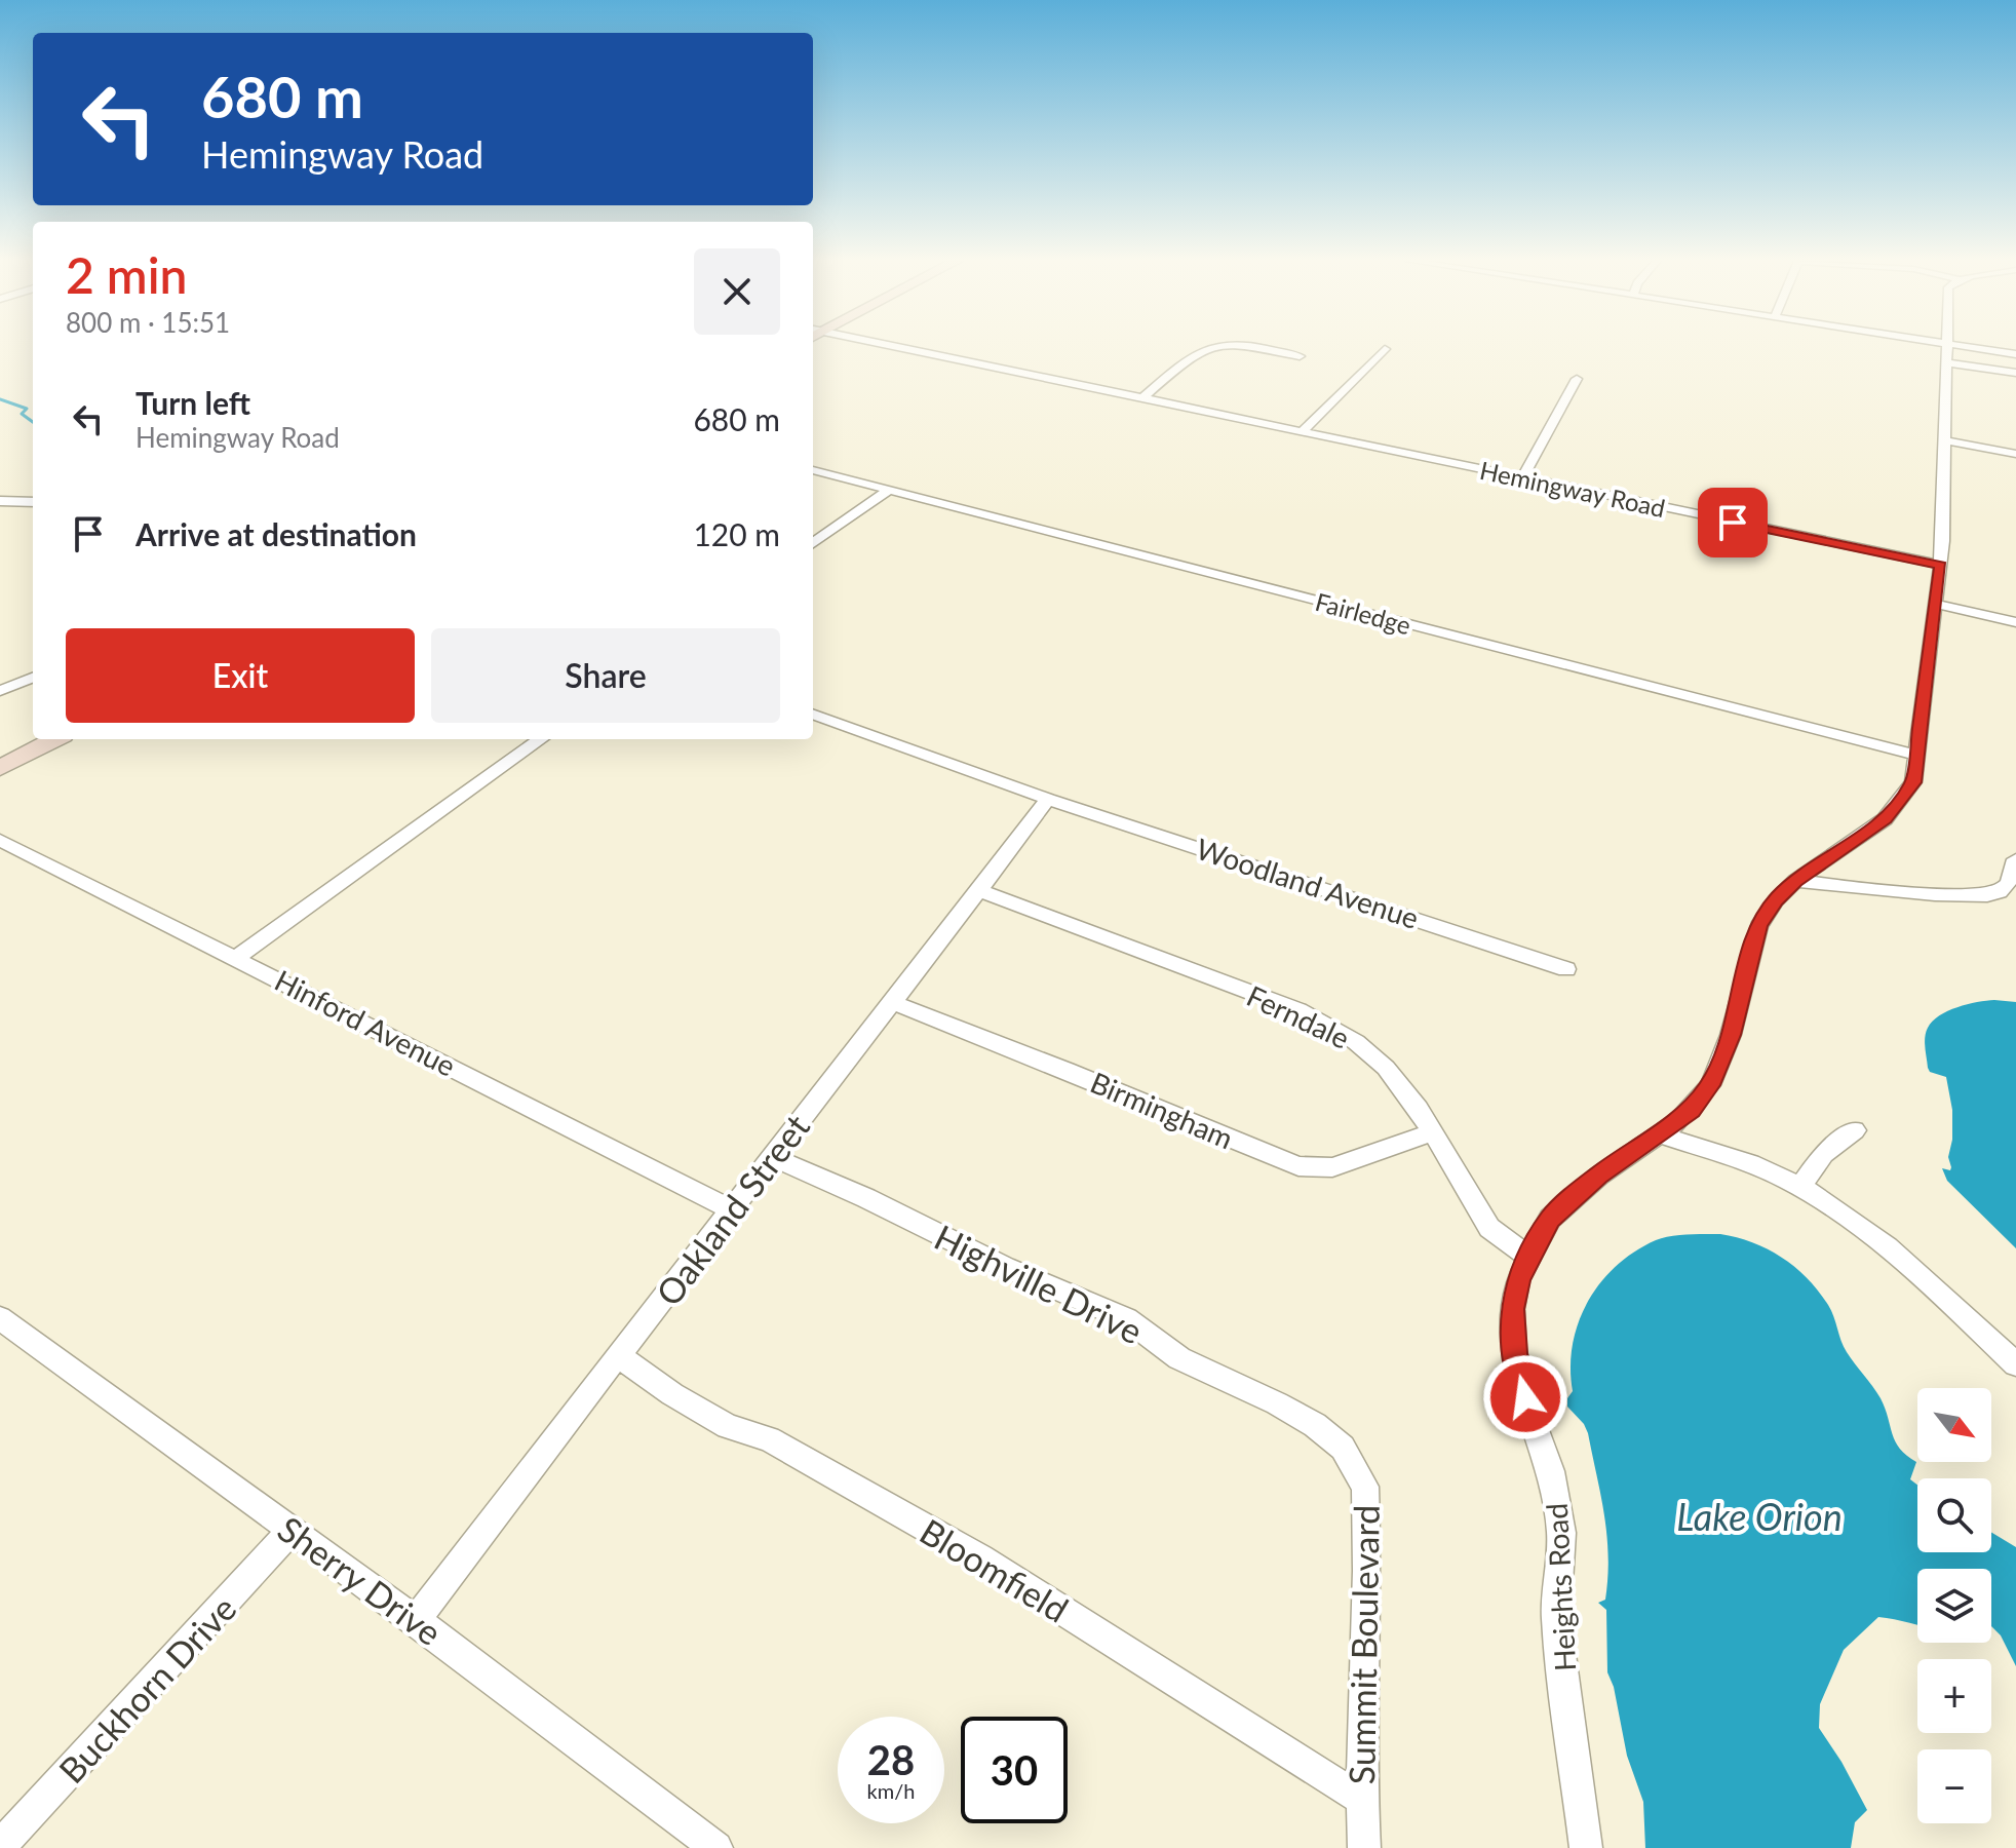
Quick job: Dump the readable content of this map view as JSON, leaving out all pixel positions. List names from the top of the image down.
{
  "streets": {
    "street": [
      "Hemingway Road",
      "Fairledge",
      "Woodland Avenue",
      "Ferndale",
      "Hinford Avenue",
      "Birmingham",
      "Oakland Street",
      "Highville Drive",
      "Bloomfield",
      "Sherry Drive",
      "Heights Road",
      "Summit Boulevard",
      "Buckhorn Drive"
    ]
  },
  "crossings": [
    ["Hemingway Road", "Heights Road"],
    ["Fairledge", "Heights Road"],
    ["Woodland Avenue", "Oakland Street"],
    ["Ferndale", "Birmingham"],
    ["Ferndale", "Oakland Street"],
    ["Ferndale", "Heights Road"],
    ["Hinford Avenue", "Oakland Street"],
    ["Birmingham", "Oakland Street"],
    ["Oakland Street", "Highville Drive"],
    ["Oakland Street", "Bloomfield"],
    ["Oakland Street", "Sherry Drive"],
    ["Highville Drive", "Summit Boulevard"],
    ["Bloomfield", "Summit Boulevard"],
    ["Sherry Drive", "Buckhorn Drive"]
  ],
  "water": ["Lake Orion"],
  "north": "bottom right",
  "page": {
    "turn": ["680 m", "Hemingway Road"],
    "heading": ["2 min", "800 m · 15:51"],
    "list": [
      {
        "name": "Turn left",
        "note": "Hemingway Road",
        "value": "680 m"
      },
      {
        "name": "Arrive at destination",
        "value": "120 m"
      }
    ],
    "buttons": ["Exit", "Share"],
    "map_buttons": ["+", "−"],
    "speed": "28 km/h",
    "limit": "30"
  }
}
